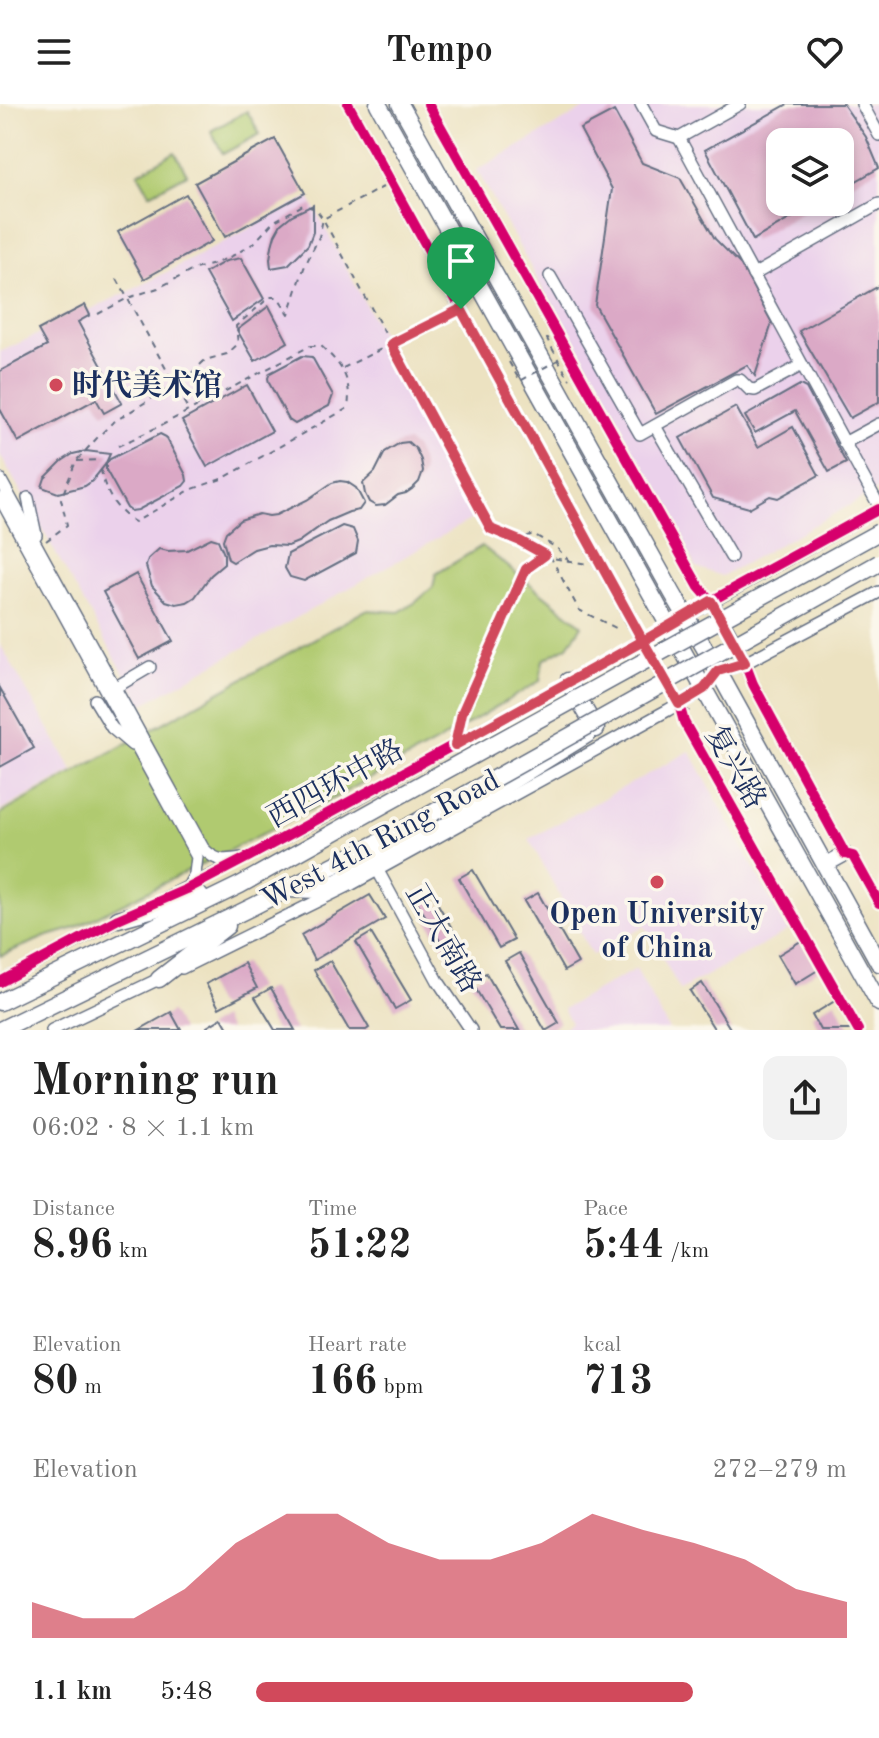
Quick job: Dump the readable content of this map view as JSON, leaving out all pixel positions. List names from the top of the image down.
{
  "streets": {
    "highway": ["西四环中路"],
    "street": ["复兴路", "West 4th Ring Road", "正大南路"]
  },
  "crossings": [
    ["复兴路", "西四环中路"],
    ["复兴路", "West 4th Ring Road"],
    ["West 4th Ring Road", "正大南路"]
  ],
  "places": ["时代美术馆", "Open University of China"],
  "page": {
    "header": "Tempo",
    "heading": ["Morning run", "06:02 · 8 × 1.1 km"],
    "stats": [
      ["Distance", "8.96 km"],
      ["Time", "51:22"],
      ["Pace", "5:44 /km"],
      ["Elevation", "80 m"],
      ["Heart rate", "166 bpm"],
      ["kcal", "713"]
    ],
    "chart": ["Elevation", "272–279 m"],
    "list": [
      {
        "name": "1.1 km",
        "note": "5:48"
      }
    ]
  }
}
